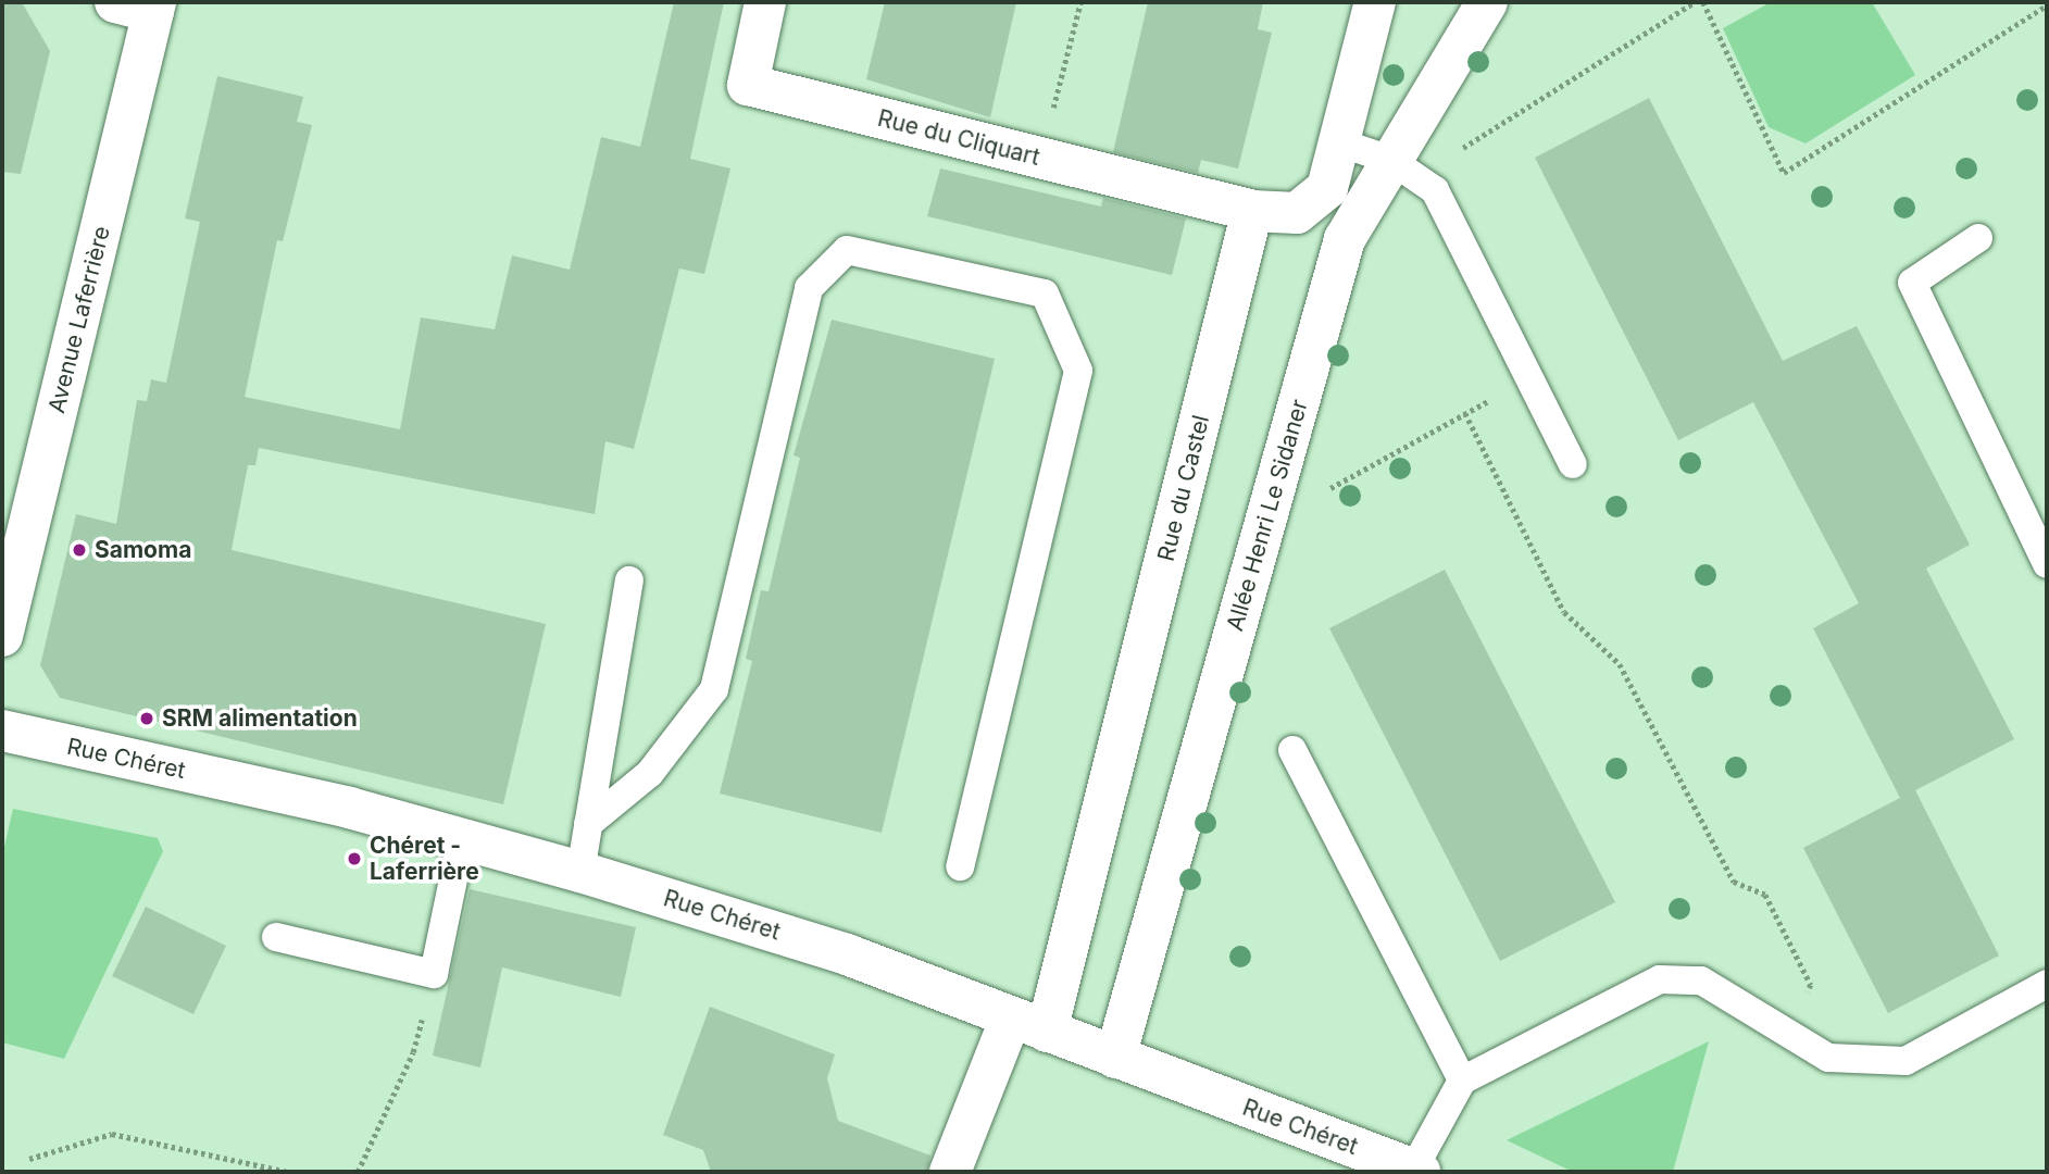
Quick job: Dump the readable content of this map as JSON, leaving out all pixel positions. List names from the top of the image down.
{
  "streets": {
    "street": [
      "Rue du Cliquart",
      "Avenue Laferrière",
      "Rue du Castel",
      "Allée Henri Le Sidaner",
      "Rue Chéret"
    ]
  },
  "crossings": [
    ["Rue du Cliquart", "Rue du Castel"],
    ["Rue du Castel", "Rue Chéret"],
    ["Allée Henri Le Sidaner", "Rue Chéret"]
  ],
  "places": ["Samoma", "SRM alimentation", "Chéret - Laferrière"]
}
